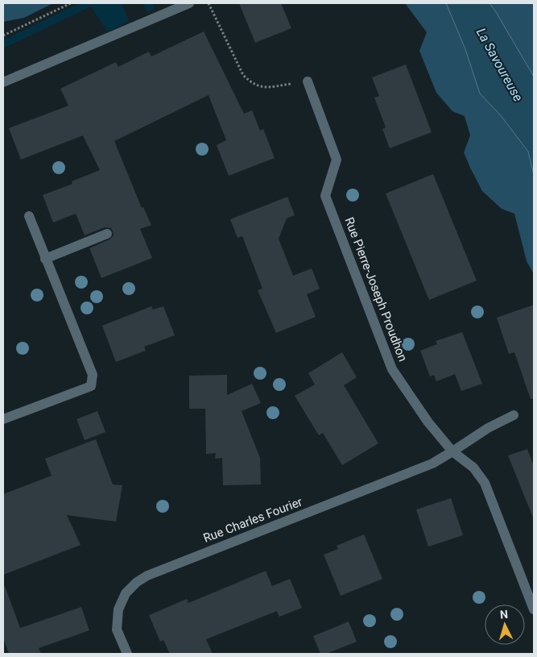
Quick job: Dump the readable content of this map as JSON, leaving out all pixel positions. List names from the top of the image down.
{
  "streets": {
    "street": ["Rue Pierre-Joseph Proudhon", "Rue Charles Fourier"]
  },
  "crossings": [
    ["Rue Pierre-Joseph Proudhon", "Rue Charles Fourier"]
  ],
  "water": ["La Savoureuse"],
  "north": "top"
}
